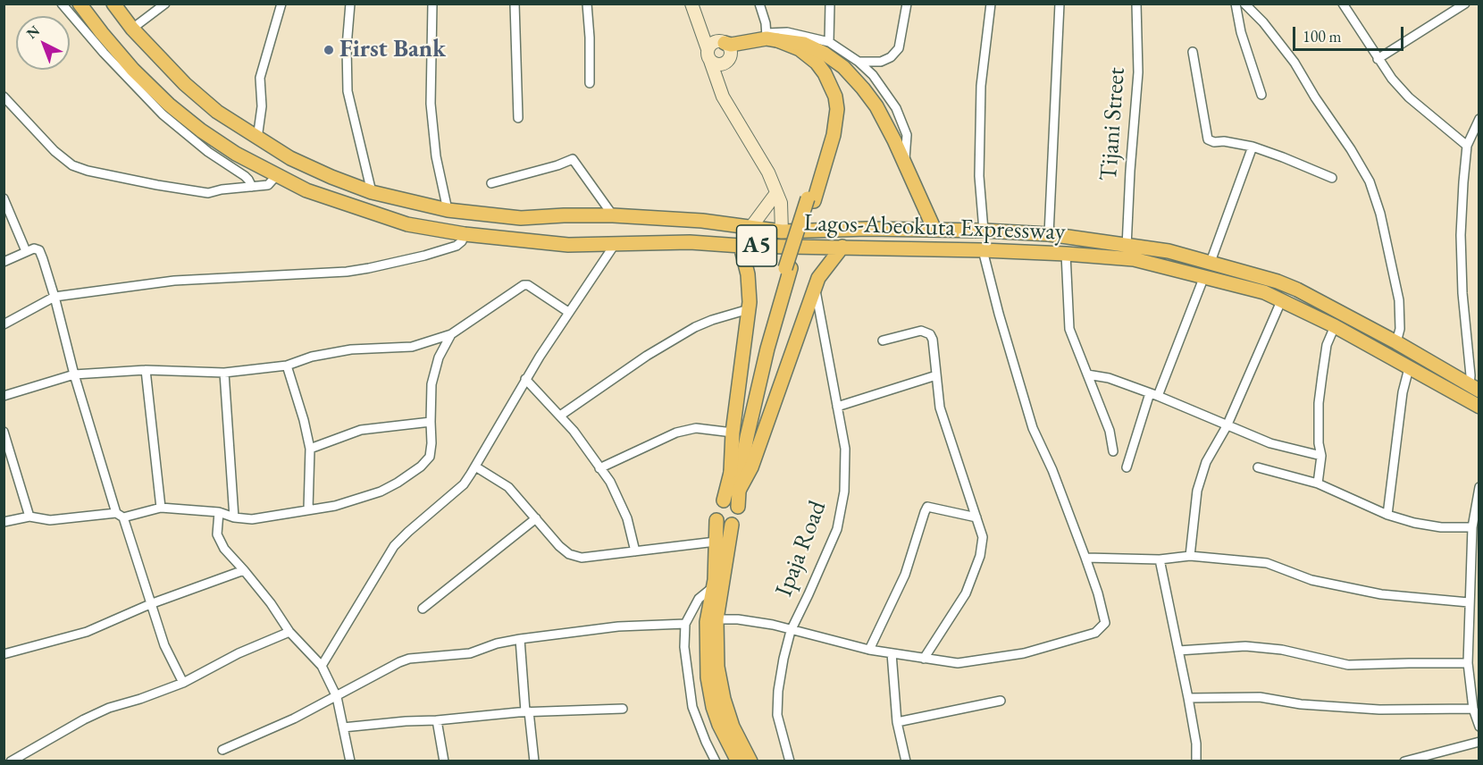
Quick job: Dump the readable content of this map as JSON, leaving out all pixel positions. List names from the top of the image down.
{
  "streets": {
    "main road": ["Lagos-Abeokuta Expressway", "A5"],
    "street": ["Tijani Street", "Ipaja Road"]
  },
  "crossings": [
    ["Tijani Street", "Lagos-Abeokuta Expressway"]
  ],
  "places": ["First Bank"],
  "scale_bar": "100 m",
  "north": "top left"
}
